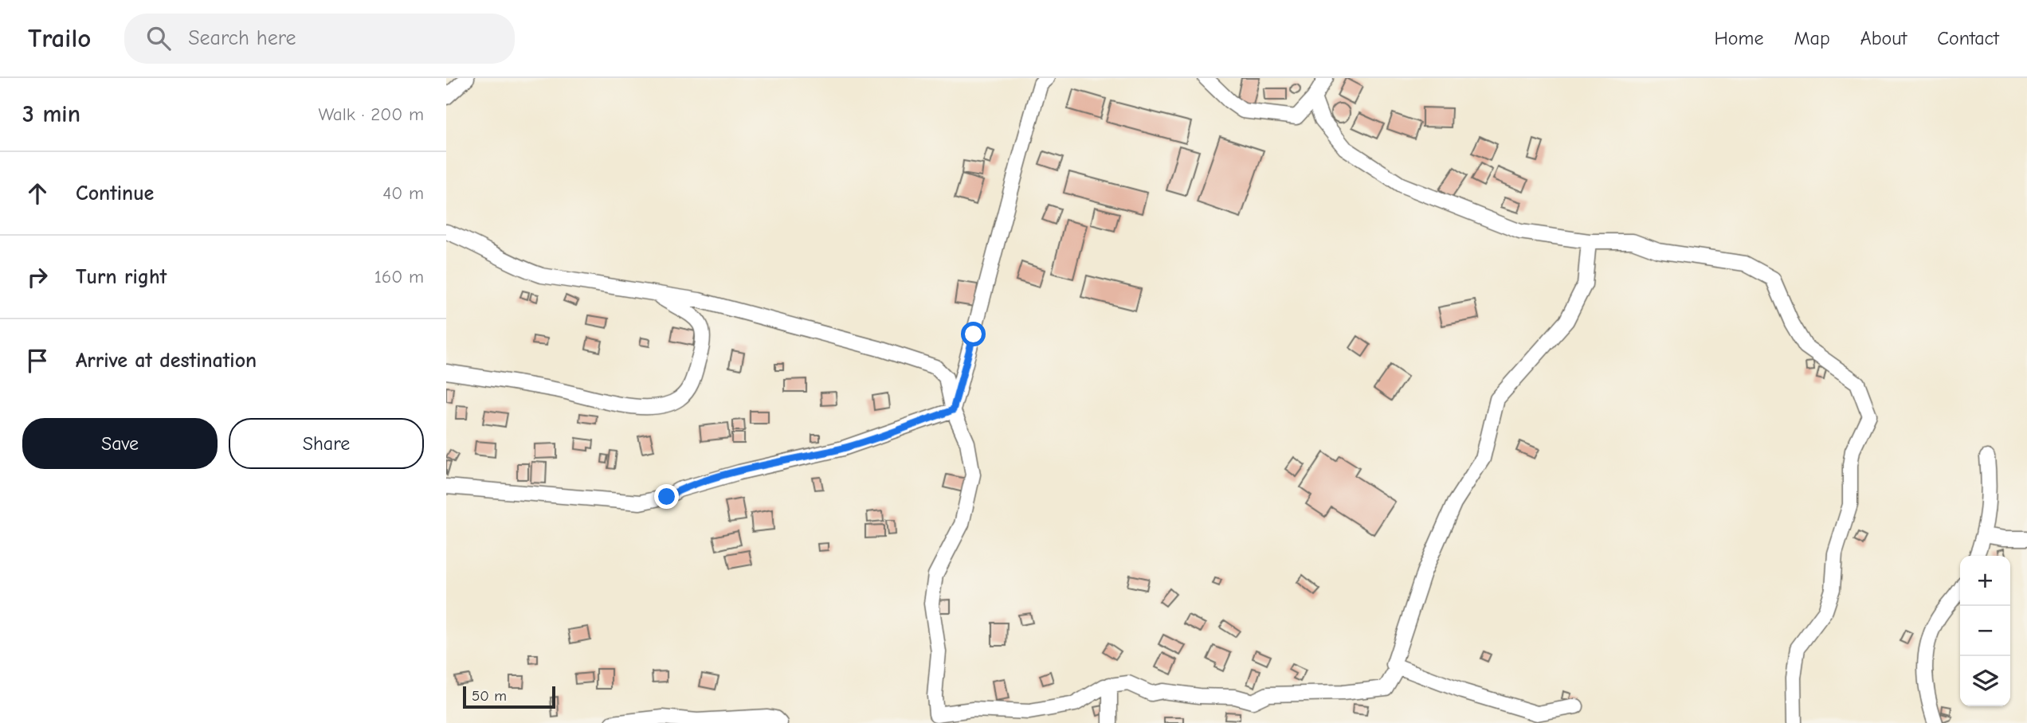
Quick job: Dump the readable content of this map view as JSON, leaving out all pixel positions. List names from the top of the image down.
{
  "scale_bar": "50 m",
  "page": {
    "header": "Trailo",
    "search": "Search here",
    "nav": [
      "Home",
      "Map",
      "About",
      "Contact"
    ],
    "heading": ["3 min", "Walk · 200 m"],
    "list": [
      ["Continue", "40 m"],
      ["Turn right", "160 m"],
      "Arrive at destination"
    ],
    "buttons": ["Save", "Share"],
    "map_buttons": ["+", "−"],
    "scale": "50 m"
  }
}
